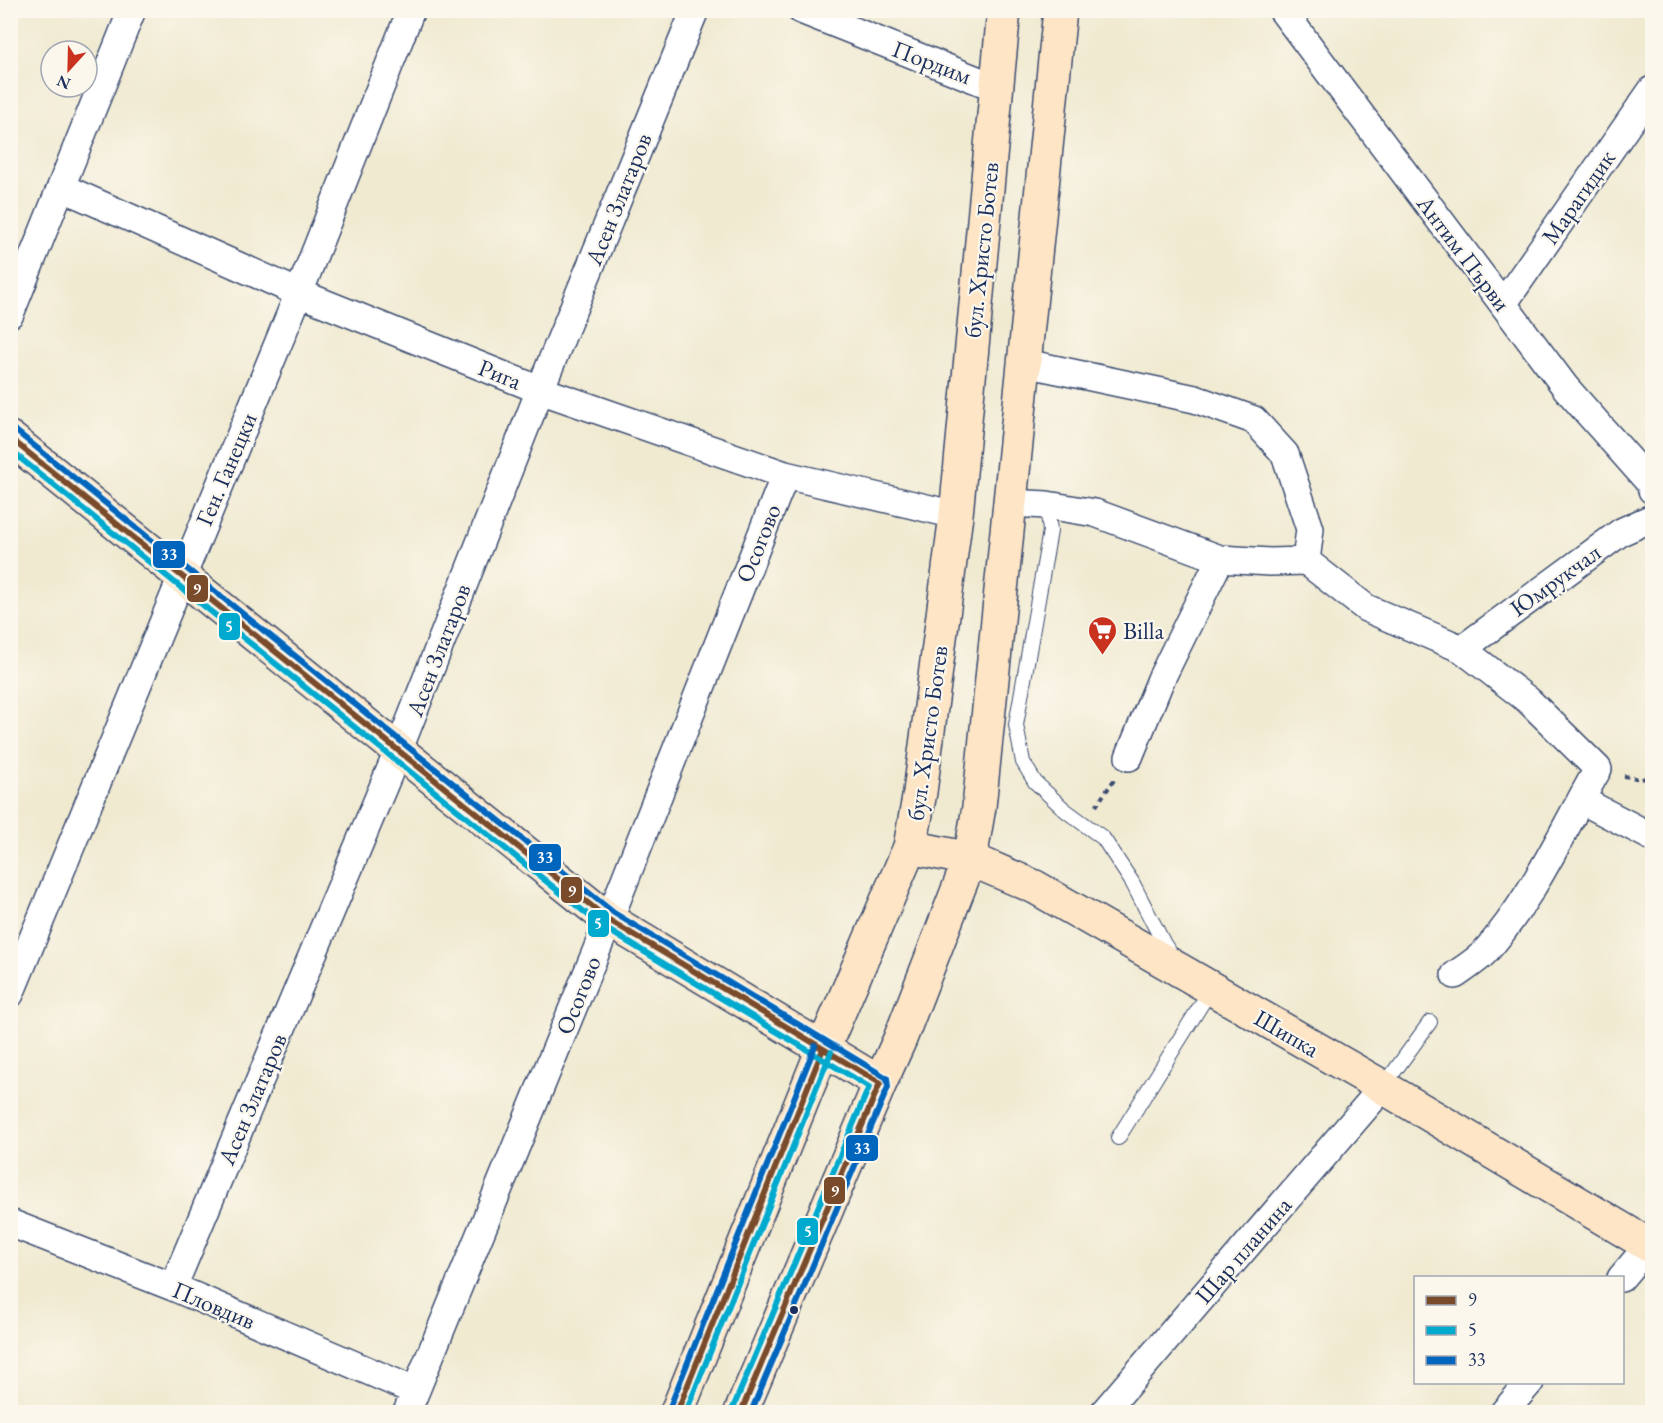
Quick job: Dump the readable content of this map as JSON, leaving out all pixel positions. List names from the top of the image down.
{
  "streets": {
    "main road": ["бул. Христо Ботев", "Шипка"],
    "street": [
      "Пордим",
      "Марагидик",
      "Асен Златаров",
      "Антим Първи",
      "Рига",
      "Ген. Ганецки",
      "Осогово",
      "Юмрукчал",
      "Шар планина",
      "Пловдив"
    ]
  },
  "crossings": [
    ["Пордим", "бул. Христо Ботев"],
    ["Марагидик", "Антим Първи"],
    ["Асен Златаров", "Рига"],
    ["Асен Златаров", "Пловдив"],
    ["бул. Христо Ботев", "Рига"],
    ["бул. Христо Ботев", "Шипка"],
    ["Рига", "Ген. Ганецки"],
    ["Рига", "Осогово"],
    ["Осогово", "Пловдив"],
    ["Шипка", "Шар планина"]
  ],
  "places": {
    "supermarket": ["Billa"]
  },
  "lines": ["transit line 33", "transit line 9", "transit line 5"],
  "legend": ["9", "5", "33"],
  "north": "bottom"
}
